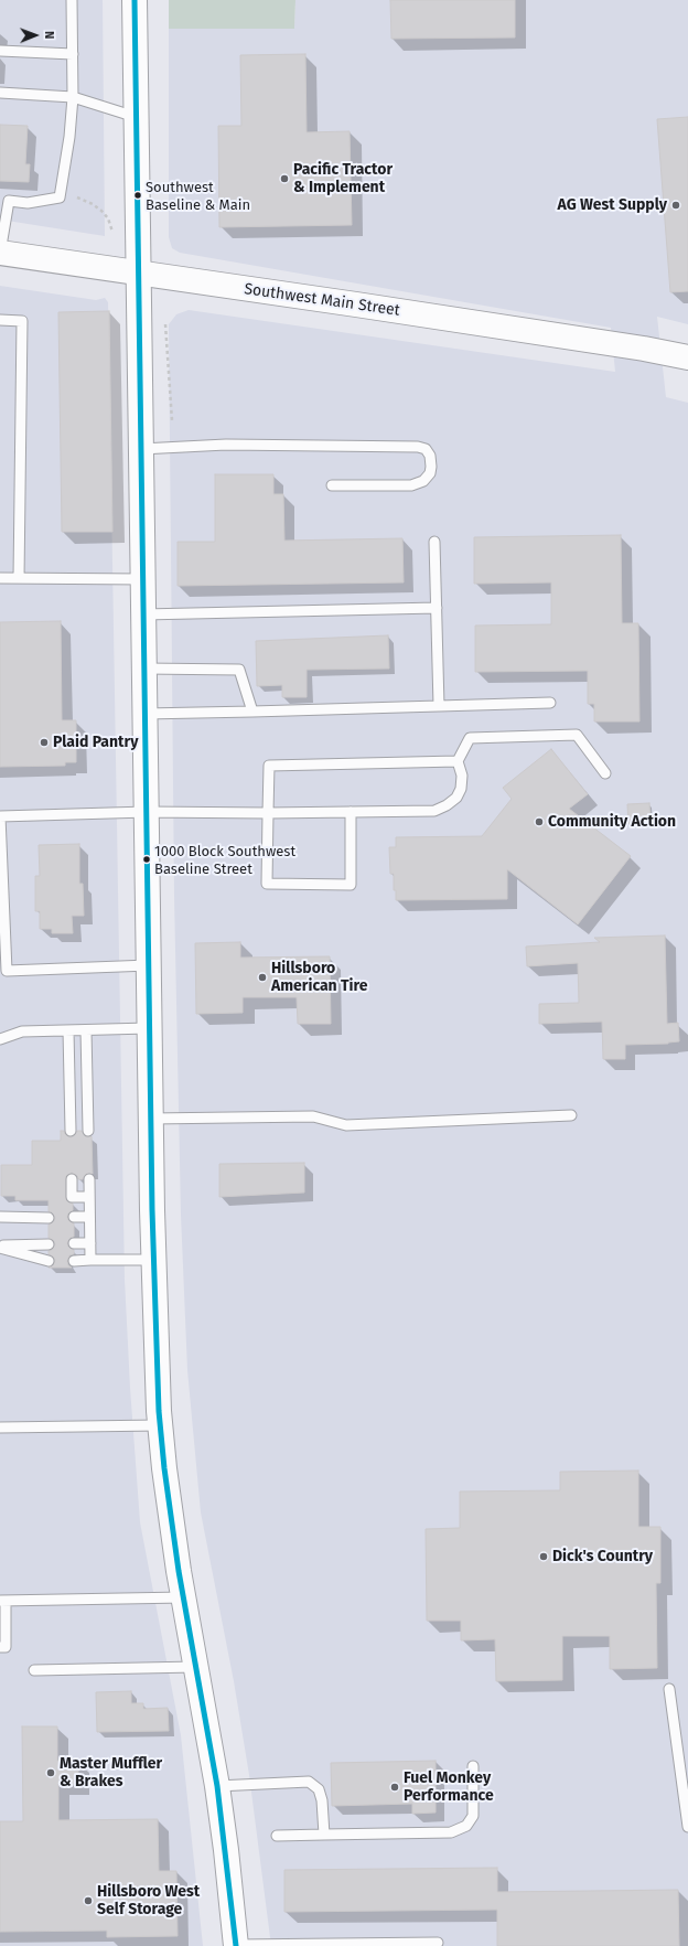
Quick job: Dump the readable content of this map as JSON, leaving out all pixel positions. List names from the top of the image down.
{
  "streets": {
    "main road": ["Southwest Main Street"]
  },
  "places": [
    "Pacific Tractor & Implement",
    "Southwest Baseline & Main",
    "AG West Supply",
    "Plaid Pantry",
    "Community Action",
    "1000 Block Southwest Baseline Street",
    "Hillsboro American Tire",
    "Dick's Country",
    "Master Muffler & Brakes",
    "Fuel Monkey Performance",
    "Hillsboro West Self Storage"
  ],
  "north": "right"
}
